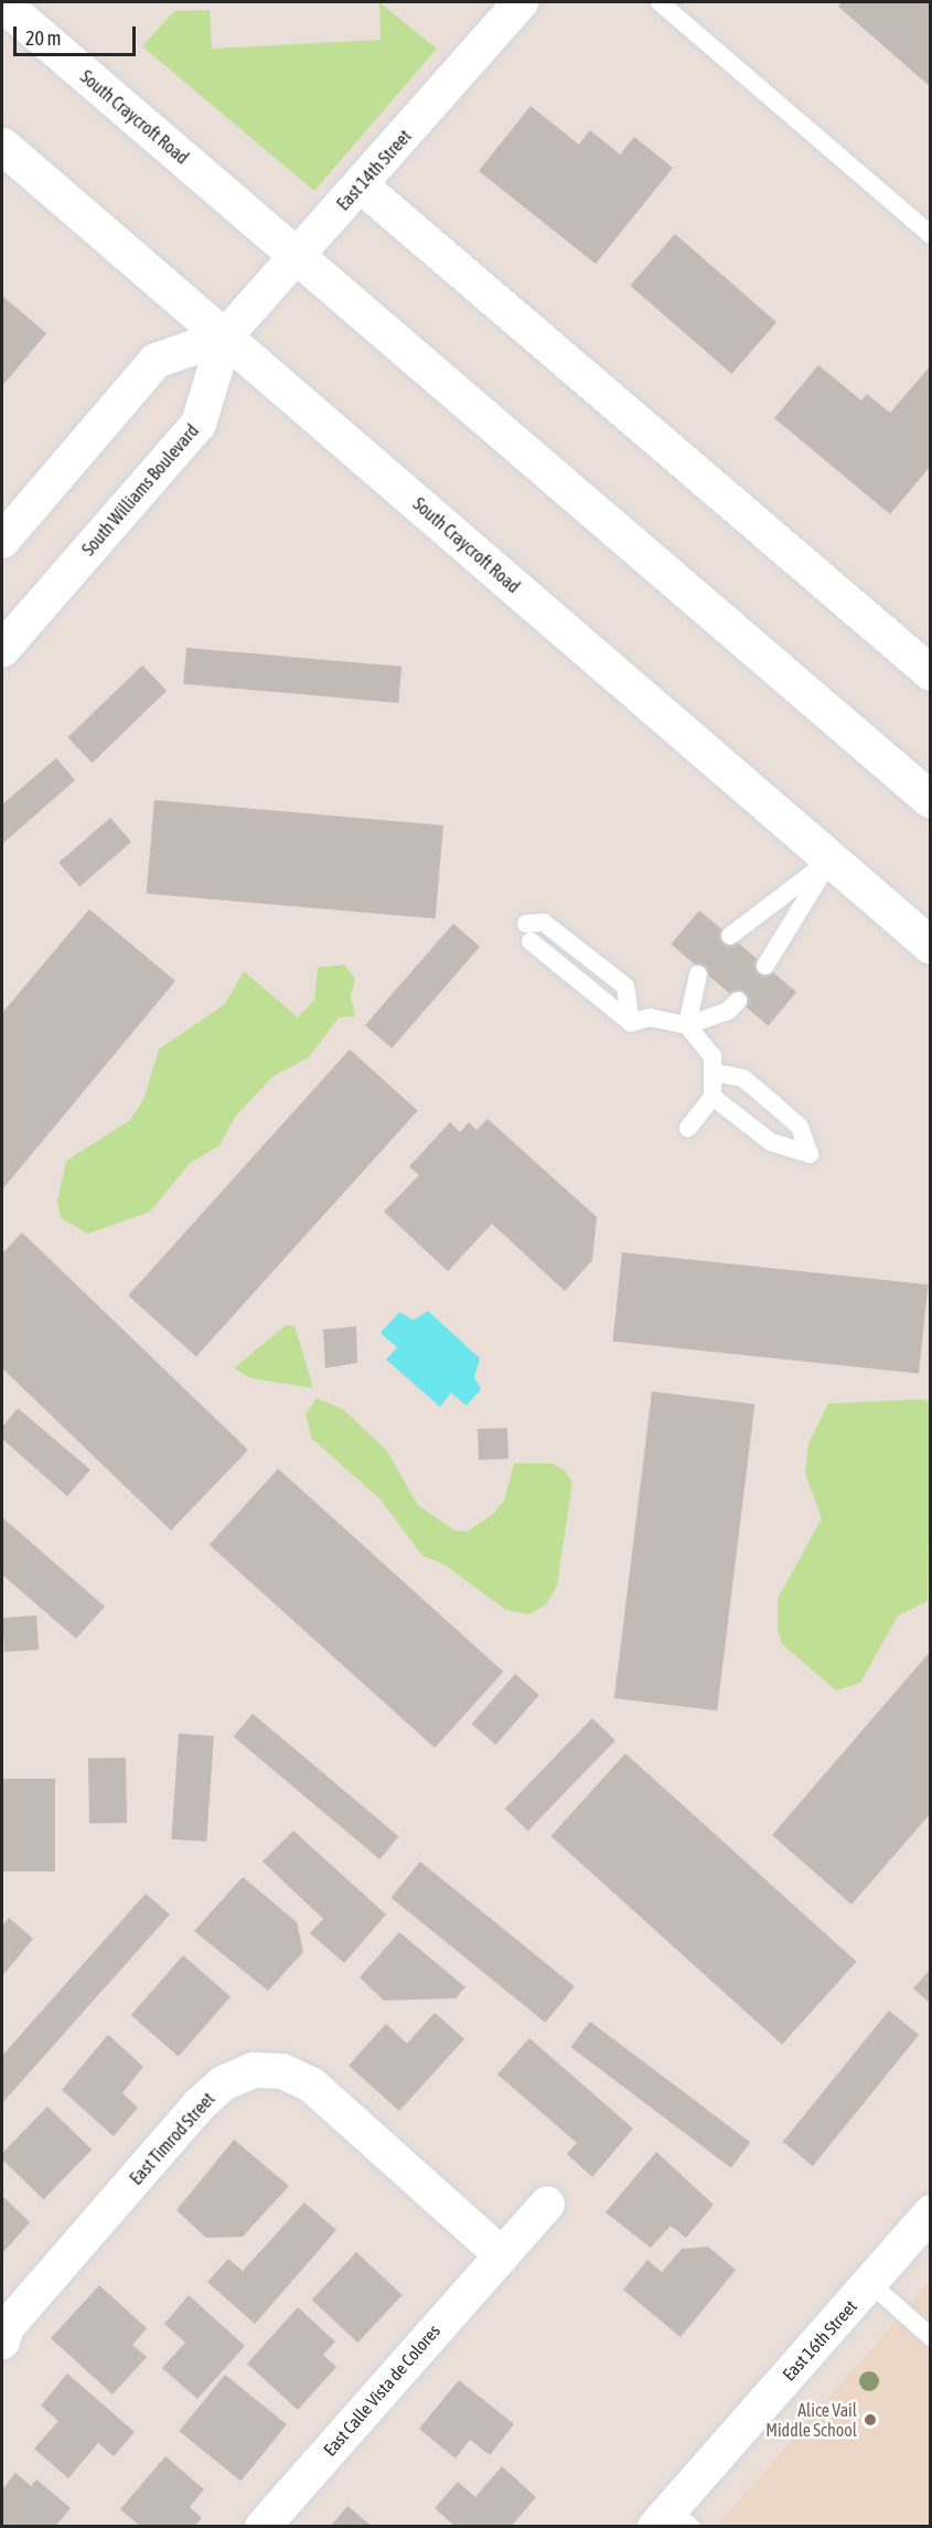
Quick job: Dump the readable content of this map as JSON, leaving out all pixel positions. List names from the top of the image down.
{
  "streets": {
    "main road": ["South Craycroft Road"],
    "street": [
      "East 14th Street",
      "South Williams Boulevard",
      "East Timrod Street",
      "East 16th Street",
      "East Calle Vista de Colores"
    ]
  },
  "crossings": [
    ["South Craycroft Road", "East 14th Street"],
    ["South Craycroft Road", "South Williams Boulevard"],
    ["East 14th Street", "South Williams Boulevard"],
    ["East Timrod Street", "East Calle Vista de Colores"]
  ],
  "places": ["Alice Vail Middle School"],
  "scale_bar": "20 m"
}
